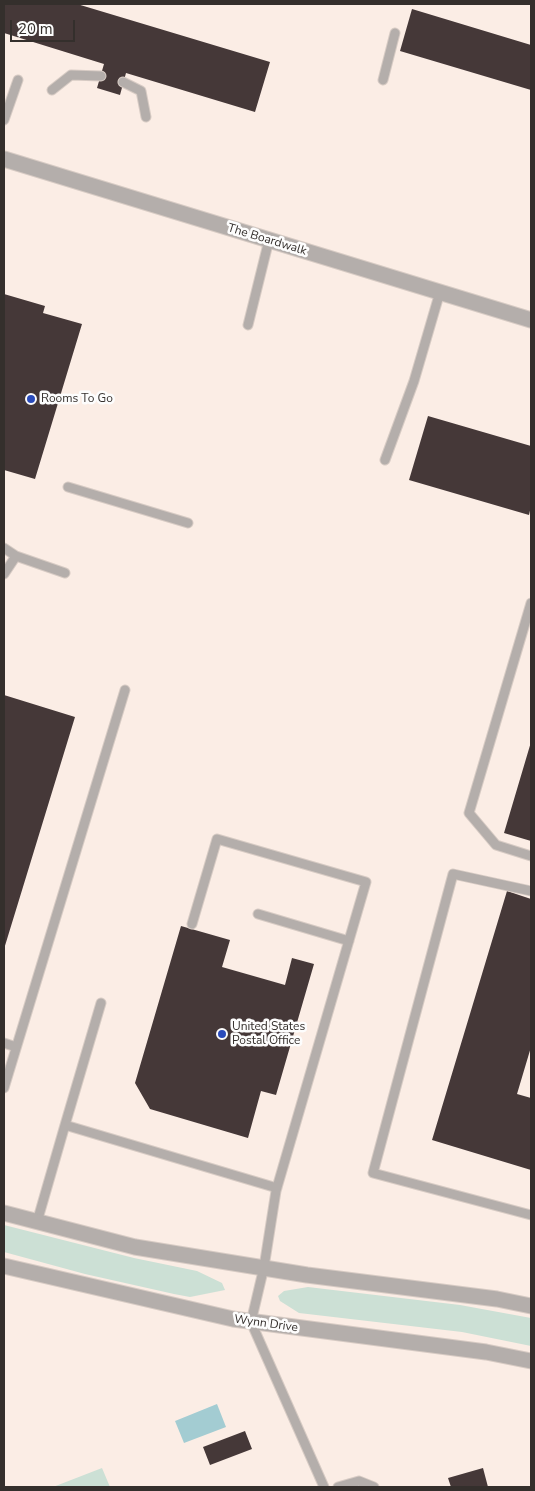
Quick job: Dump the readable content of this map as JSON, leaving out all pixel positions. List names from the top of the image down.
{
  "streets": {
    "street": ["The Boardwalk", "Wynn Drive"]
  },
  "places": ["Rooms To Go", "United States Postal Office"],
  "scale_bar": "20 m"
}
